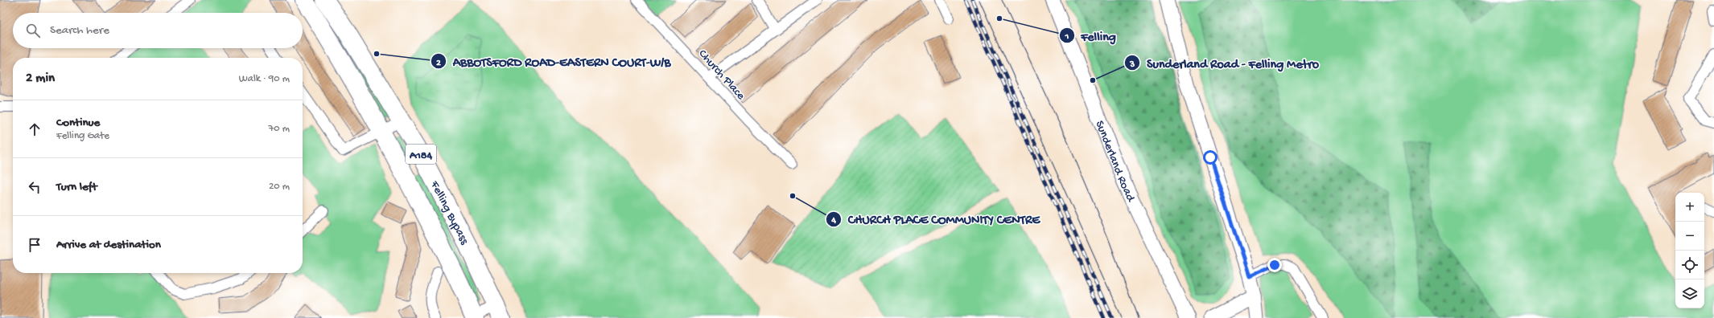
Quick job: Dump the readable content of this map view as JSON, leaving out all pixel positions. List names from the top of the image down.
{
  "streets": {
    "highway": ["A184", "Felling Bypass"],
    "street": ["Church Place", "Sunderland Road"]
  },
  "places": [
    "Felling",
    "ABBOTSFORD ROAD-EASTERN COURT-W/B",
    "Sunderland Road - Felling Metro",
    "CHURCH PLACE COMMUNITY CENTRE"
  ],
  "page": {
    "search": "Search here",
    "heading": ["2 min", "Walk · 90 m"],
    "list": [
      ["Continue", "Felling Gate", "70 m"],
      ["Turn left", "20 m"],
      "Arrive at destination"
    ],
    "map_buttons": ["+", "−"]
  }
}
